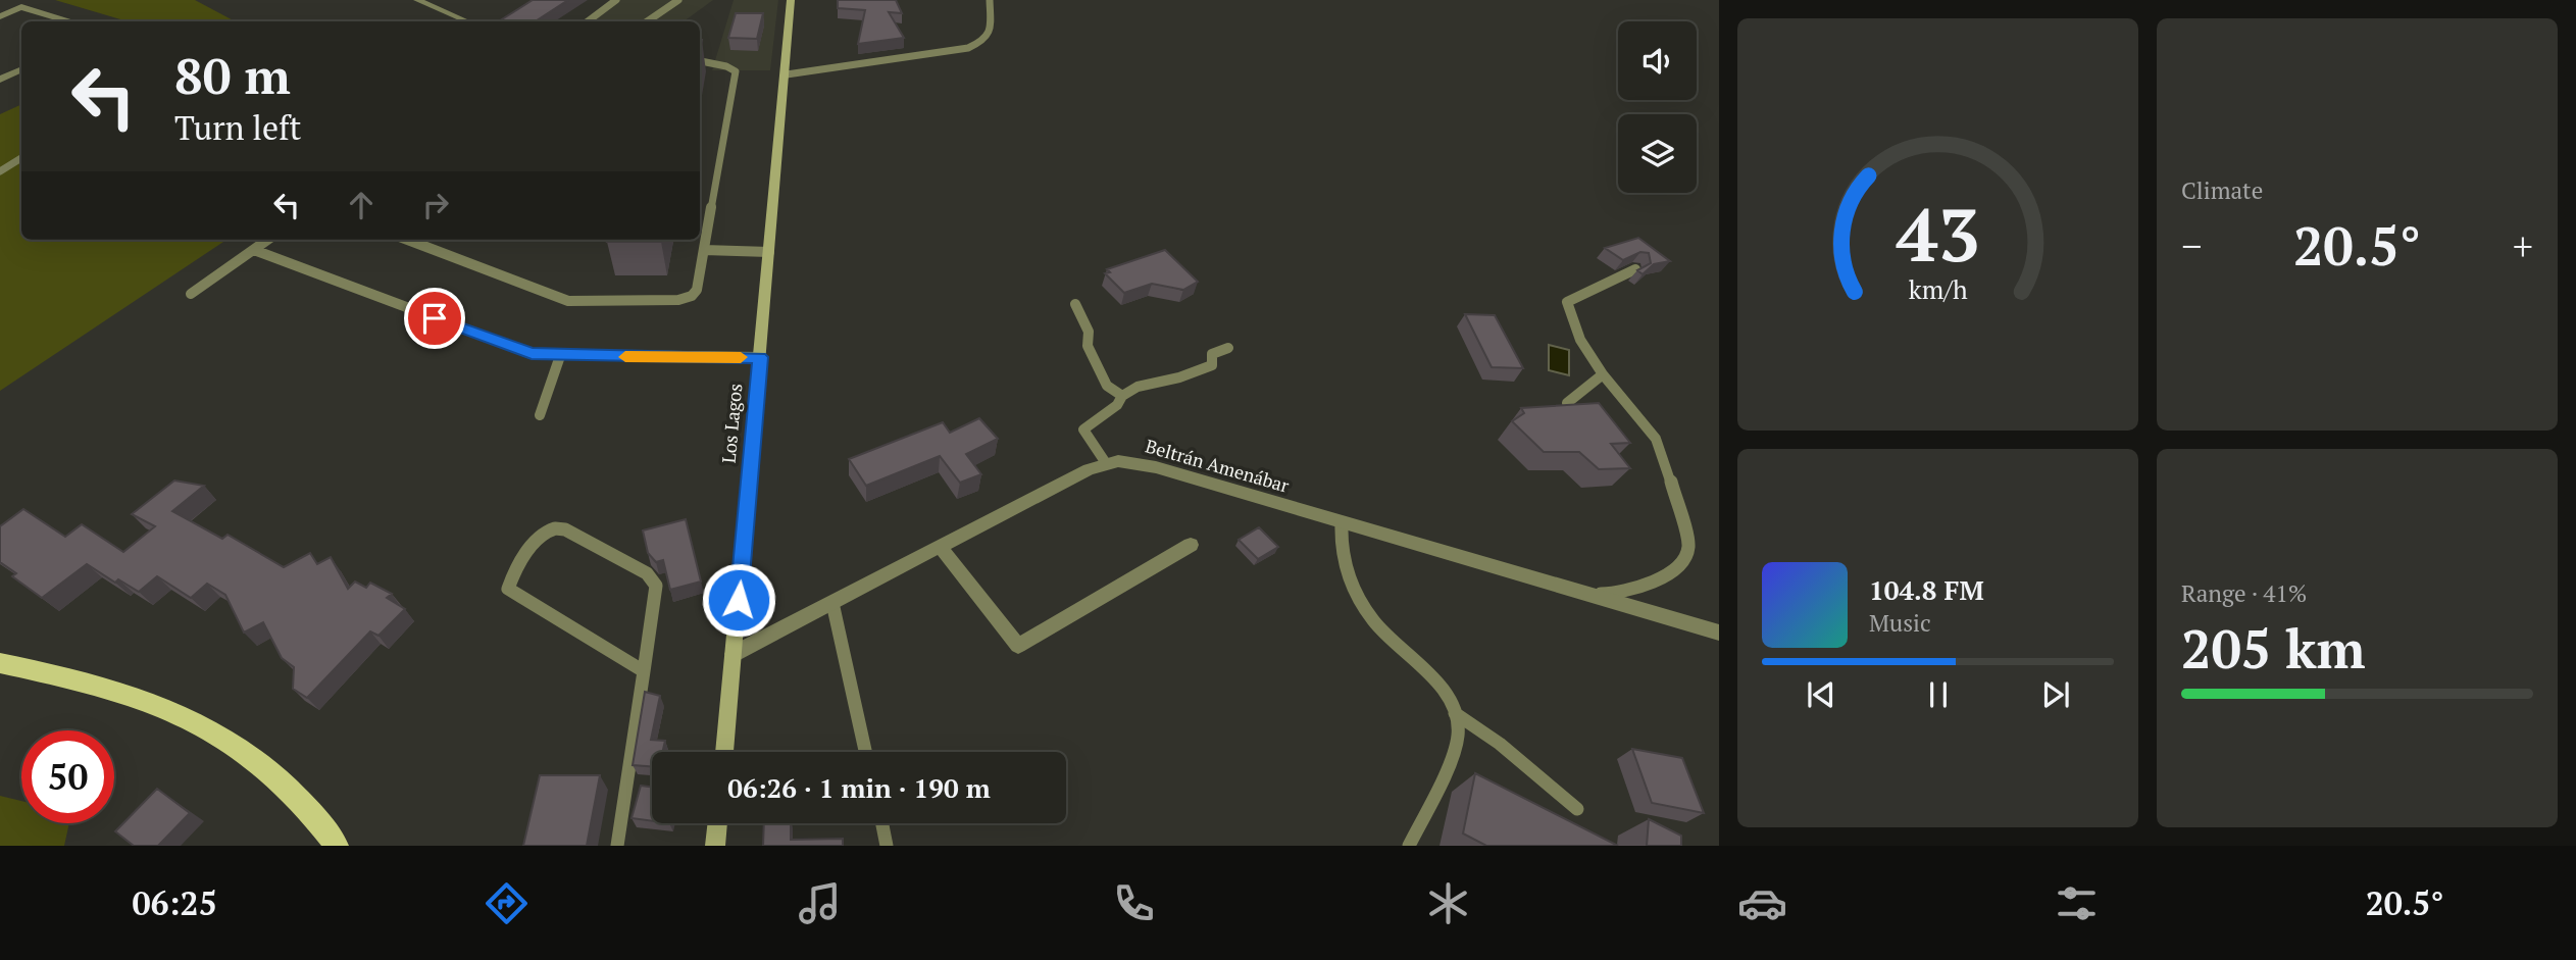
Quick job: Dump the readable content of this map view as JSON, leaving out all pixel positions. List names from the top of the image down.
{
  "streets": {
    "main road": ["Los Lagos"],
    "street": ["Beltrán Amenábar"]
  },
  "crossings": [
    ["Los Lagos", "Beltrán Amenábar"]
  ],
  "page": {
    "tile": [
      "Climate",
      ["Range · 41%", "205 km"]
    ],
    "turn": ["80 m", "Turn left"],
    "heat": ["−", "20.5°", "+"],
    "song": ["104.8 FM", "Music"],
    "limit": "50",
    "trip": "06:26 · 1 min · 190 m",
    "tabs": ["06:25", "20.5°"],
    "gauge": ["43", "km/h"]
  }
}
